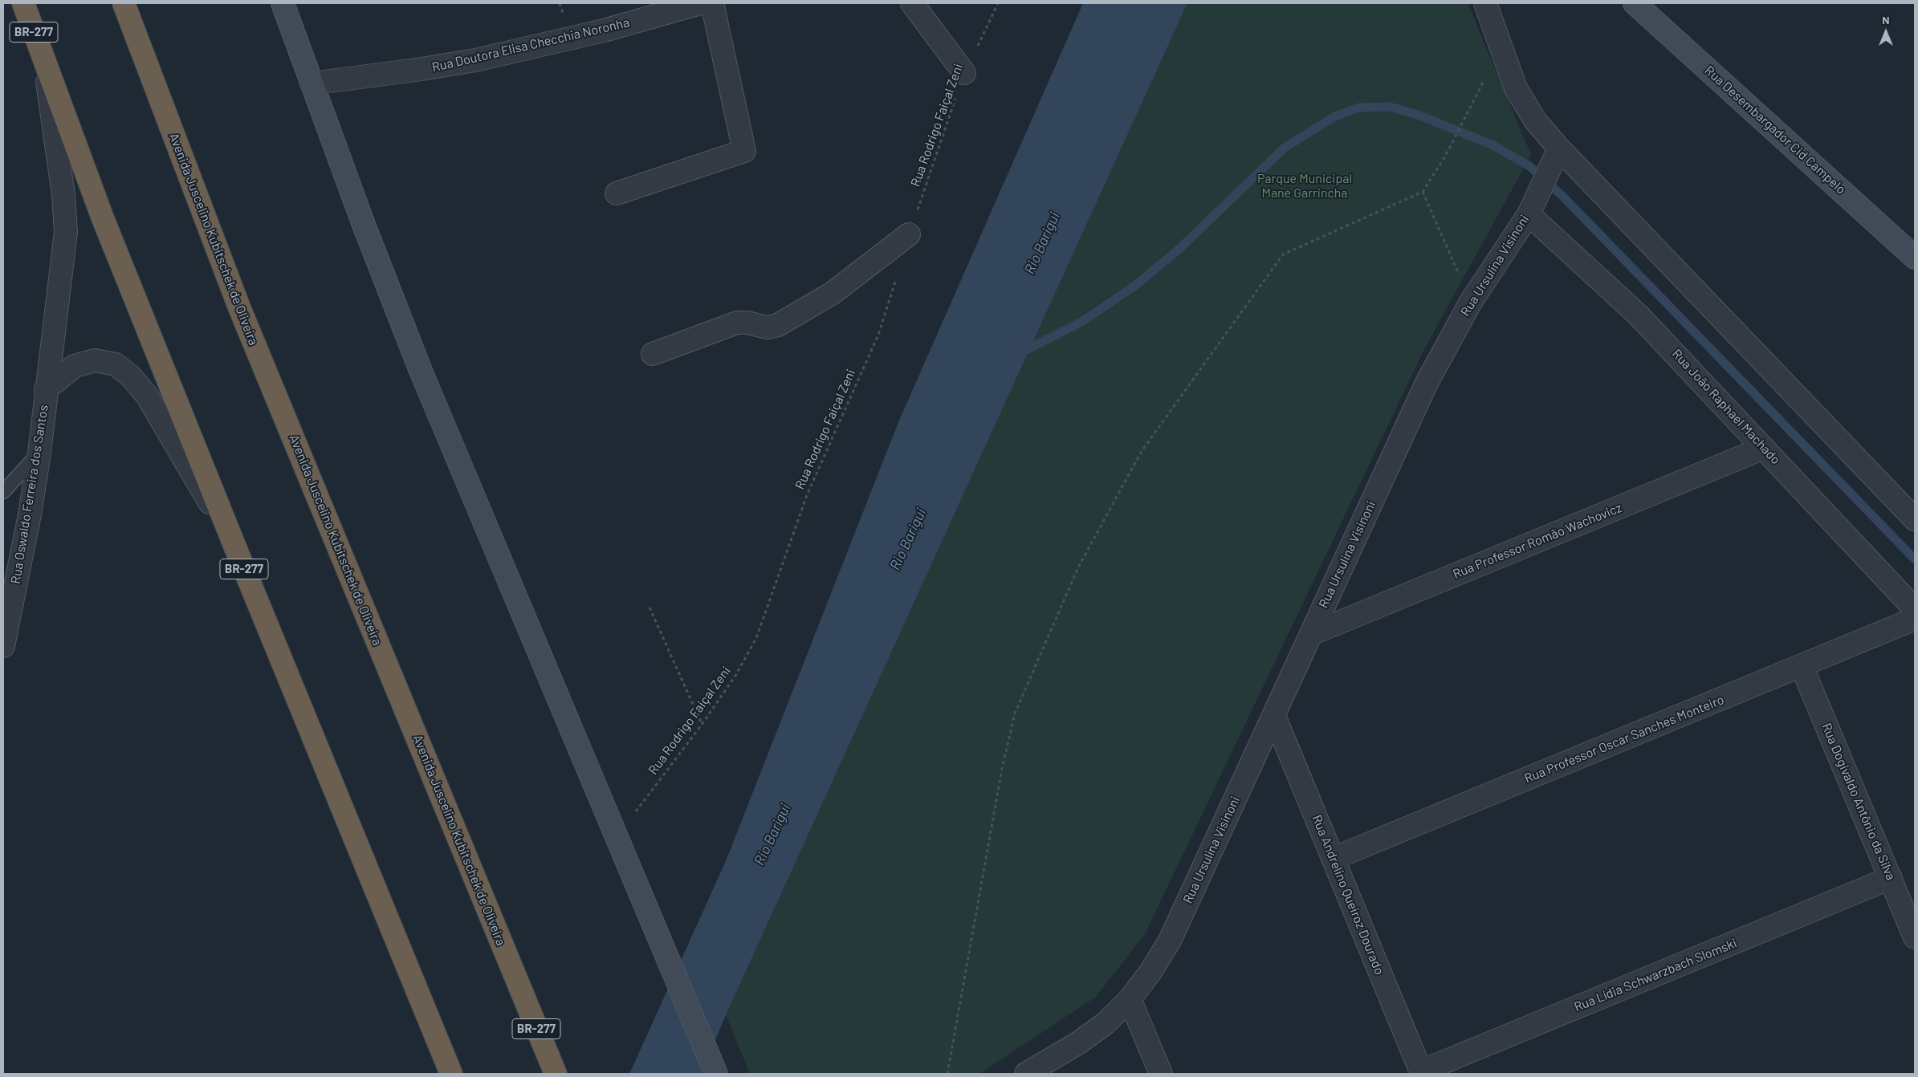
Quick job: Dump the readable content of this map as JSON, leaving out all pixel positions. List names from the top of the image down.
{
  "streets": {
    "highway": ["BR-277", "Avenida Juscelino Kubitschek de Oliveira"],
    "main road": ["Rua Desembargador Cid Campelo"],
    "street": [
      "Rua Doutora Elisa Checchia Noronha",
      "Rua Ursulina Visinoni",
      "Rua João Raphael Machado",
      "Rua Oswaldo Ferreira dos Santos",
      "Rua Professor Romão Wachovicz",
      "Rua Professor Oscar Sanches Monteiro",
      "Rua Dogivaldo Antônio da Silva",
      "Rua Andrelino Queiroz Dourado",
      "Rua Lídia Schwarzbach Slomski"
    ],
    "path": ["Rua Rodrigo Faiçal Zeni"]
  },
  "crossings": [
    ["BR-277", "Rua Oswaldo Ferreira dos Santos"],
    ["Rua Ursulina Visinoni", "Rua João Raphael Machado"],
    ["Rua Ursulina Visinoni", "Rua Professor Romão Wachovicz"],
    ["Rua Ursulina Visinoni", "Rua Andrelino Queiroz Dourado"],
    ["Rua João Raphael Machado", "Rua Professor Romão Wachovicz"],
    ["Rua Professor Oscar Sanches Monteiro", "Rua Dogivaldo Antônio da Silva"],
    ["Rua Professor Oscar Sanches Monteiro", "Rua Andrelino Queiroz Dourado"],
    ["Rua Dogivaldo Antônio da Silva", "Rua Lídia Schwarzbach Slomski"],
    ["Rua Andrelino Queiroz Dourado", "Rua Lídia Schwarzbach Slomski"]
  ],
  "water": ["Rio Barigui"],
  "parks": ["Parque Municipal Mané Garrincha"],
  "north": "top"
}
